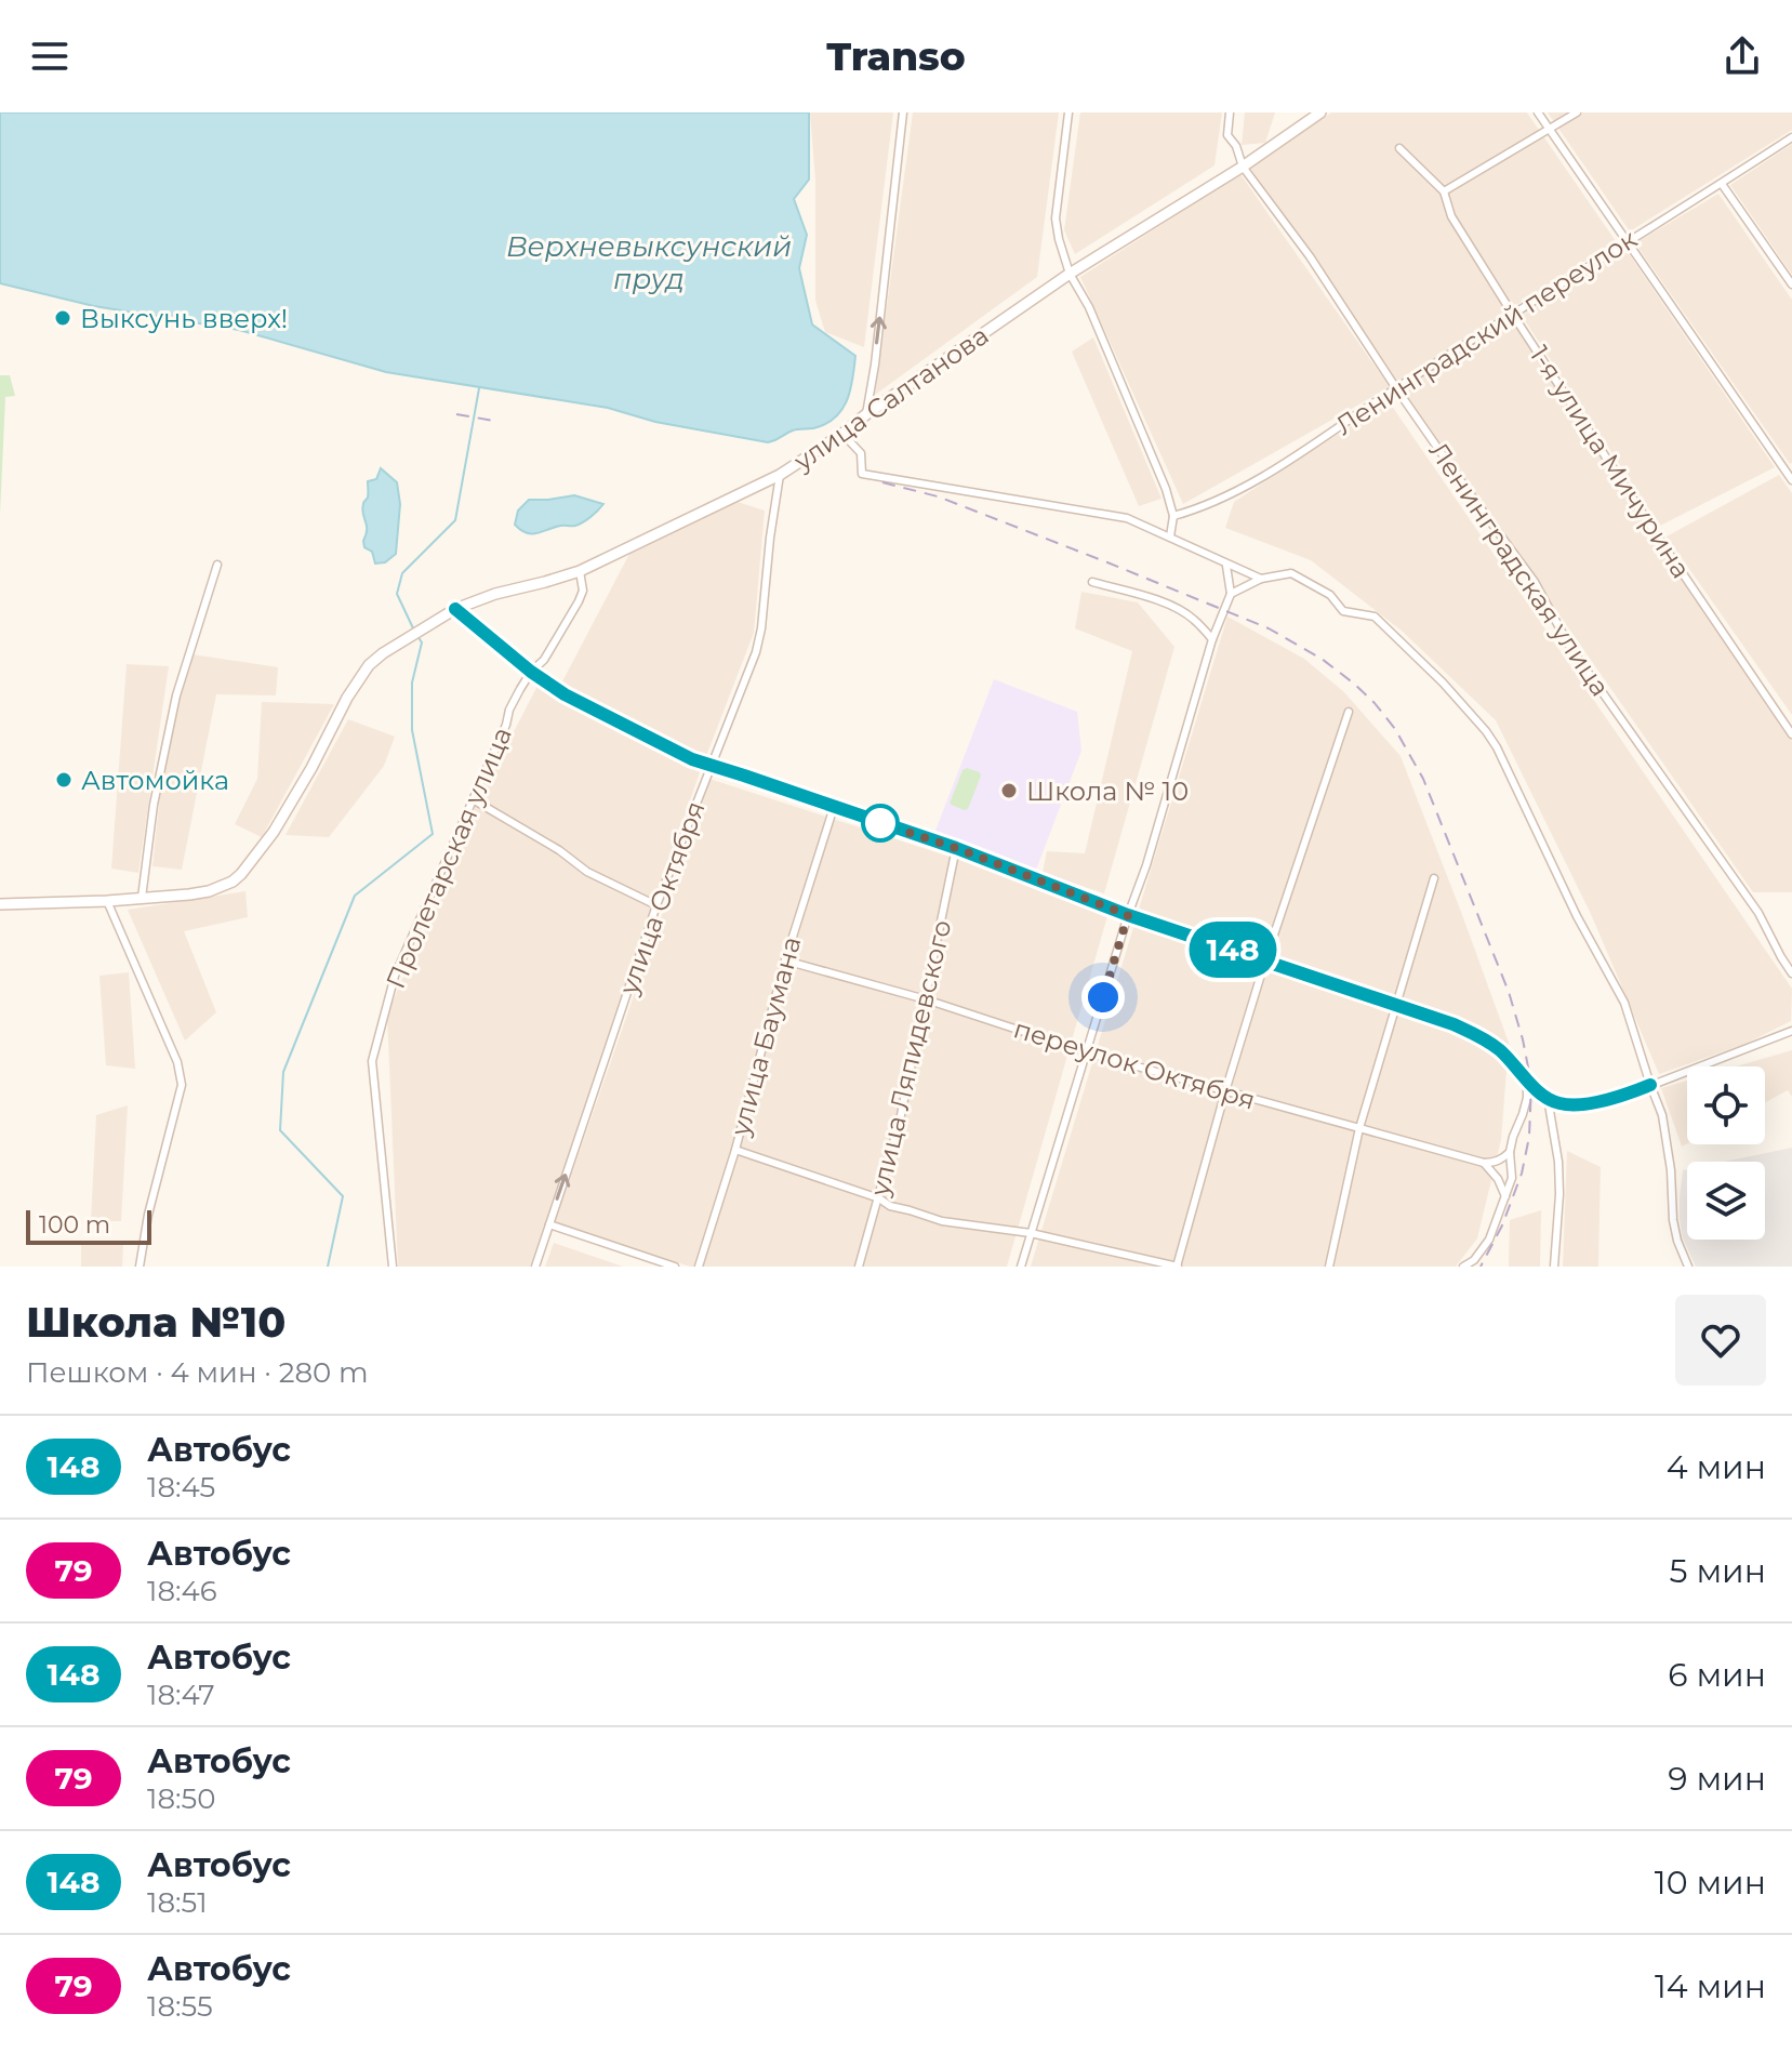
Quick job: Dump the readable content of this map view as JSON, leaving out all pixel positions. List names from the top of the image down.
{
  "streets": {
    "main road": ["улица Салтанова"],
    "street": [
      "Ленинградский переулок",
      "1-я улица Мичурина",
      "Ленинградская улица",
      "Пролетарская улица",
      "улица Октября",
      "улица Баумана",
      "улица Ляпидевского",
      "переулок Октября"
    ]
  },
  "crossings": [
    ["Ленинградский переулок", "1-я улица Мичурина"],
    ["Ленинградский переулок", "Ленинградская улица"],
    ["улица Салтанова", "Ленинградская улица"],
    ["улица Салтанова", "Пролетарская улица"],
    ["улица Салтанова", "улица Октября"],
    ["улица Баумана", "переулок Октября"],
    ["улица Ляпидевского", "переулок Октября"]
  ],
  "one_way": ["улица Октября"],
  "water": ["Верхневыксунский пруд"],
  "places": ["Выксунь вверх!", "Автомойка", "Школа № 10"],
  "lines": ["bus line 148"],
  "scale_bar": "100 m",
  "page": {
    "header": "Transo",
    "on_map": "148",
    "scale": "100 m",
    "heading": ["Школа №10", "Пешком · 4 мин · 280 m"],
    "list": [
      {
        "mark": "148",
        "name": "Автобус",
        "note": "18:45",
        "value": "4 мин"
      },
      {
        "mark": "79",
        "name": "Автобус",
        "note": "18:46",
        "value": "5 мин"
      },
      {
        "mark": "148",
        "name": "Автобус",
        "note": "18:47",
        "value": "6 мин"
      },
      {
        "mark": "79",
        "name": "Автобус",
        "note": "18:50",
        "value": "9 мин"
      },
      {
        "mark": "148",
        "name": "Автобус",
        "note": "18:51",
        "value": "10 мин"
      },
      {
        "mark": "79",
        "name": "Автобус",
        "note": "18:55",
        "value": "14 мин"
      }
    ]
  }
}
